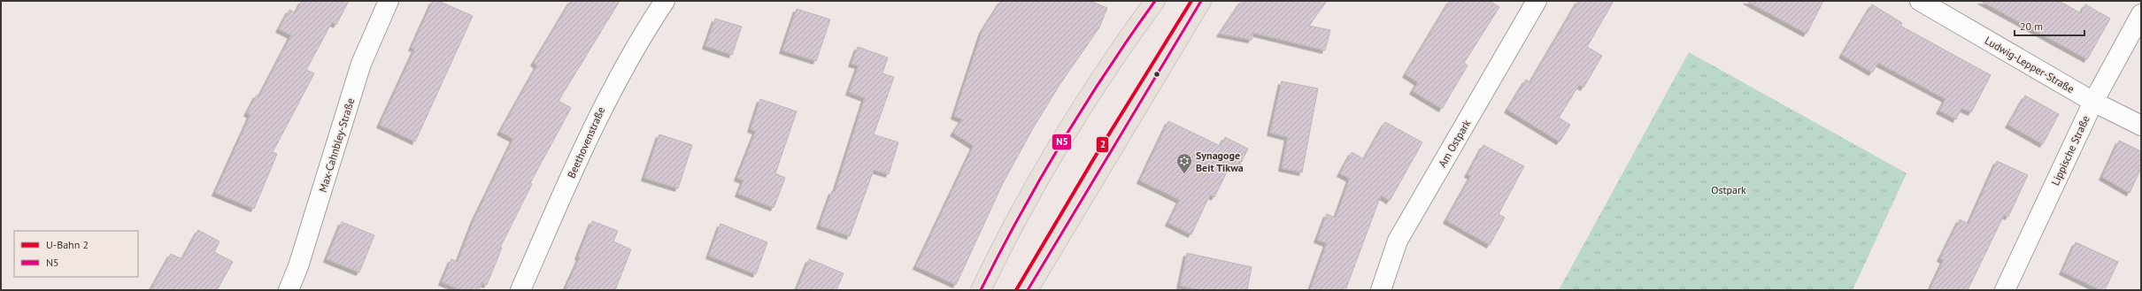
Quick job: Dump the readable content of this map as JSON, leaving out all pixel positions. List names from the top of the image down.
{
  "streets": {
    "street": [
      "Ludwig-Lepper-Straße",
      "Beethovenstraße",
      "Am Ostpark",
      "Max-Cahnbley-Straße",
      "Lippische Straße"
    ]
  },
  "crossings": [
    ["Ludwig-Lepper-Straße", "Lippische Straße"]
  ],
  "parks": ["Ostpark"],
  "places": {
    "synagogue": ["Synagoge Beit Tikwa"]
  },
  "lines": ["metro line 2", "transit line N5"],
  "legend": ["U-Bahn 2", "N5"],
  "scale_bar": "20 m"
}
